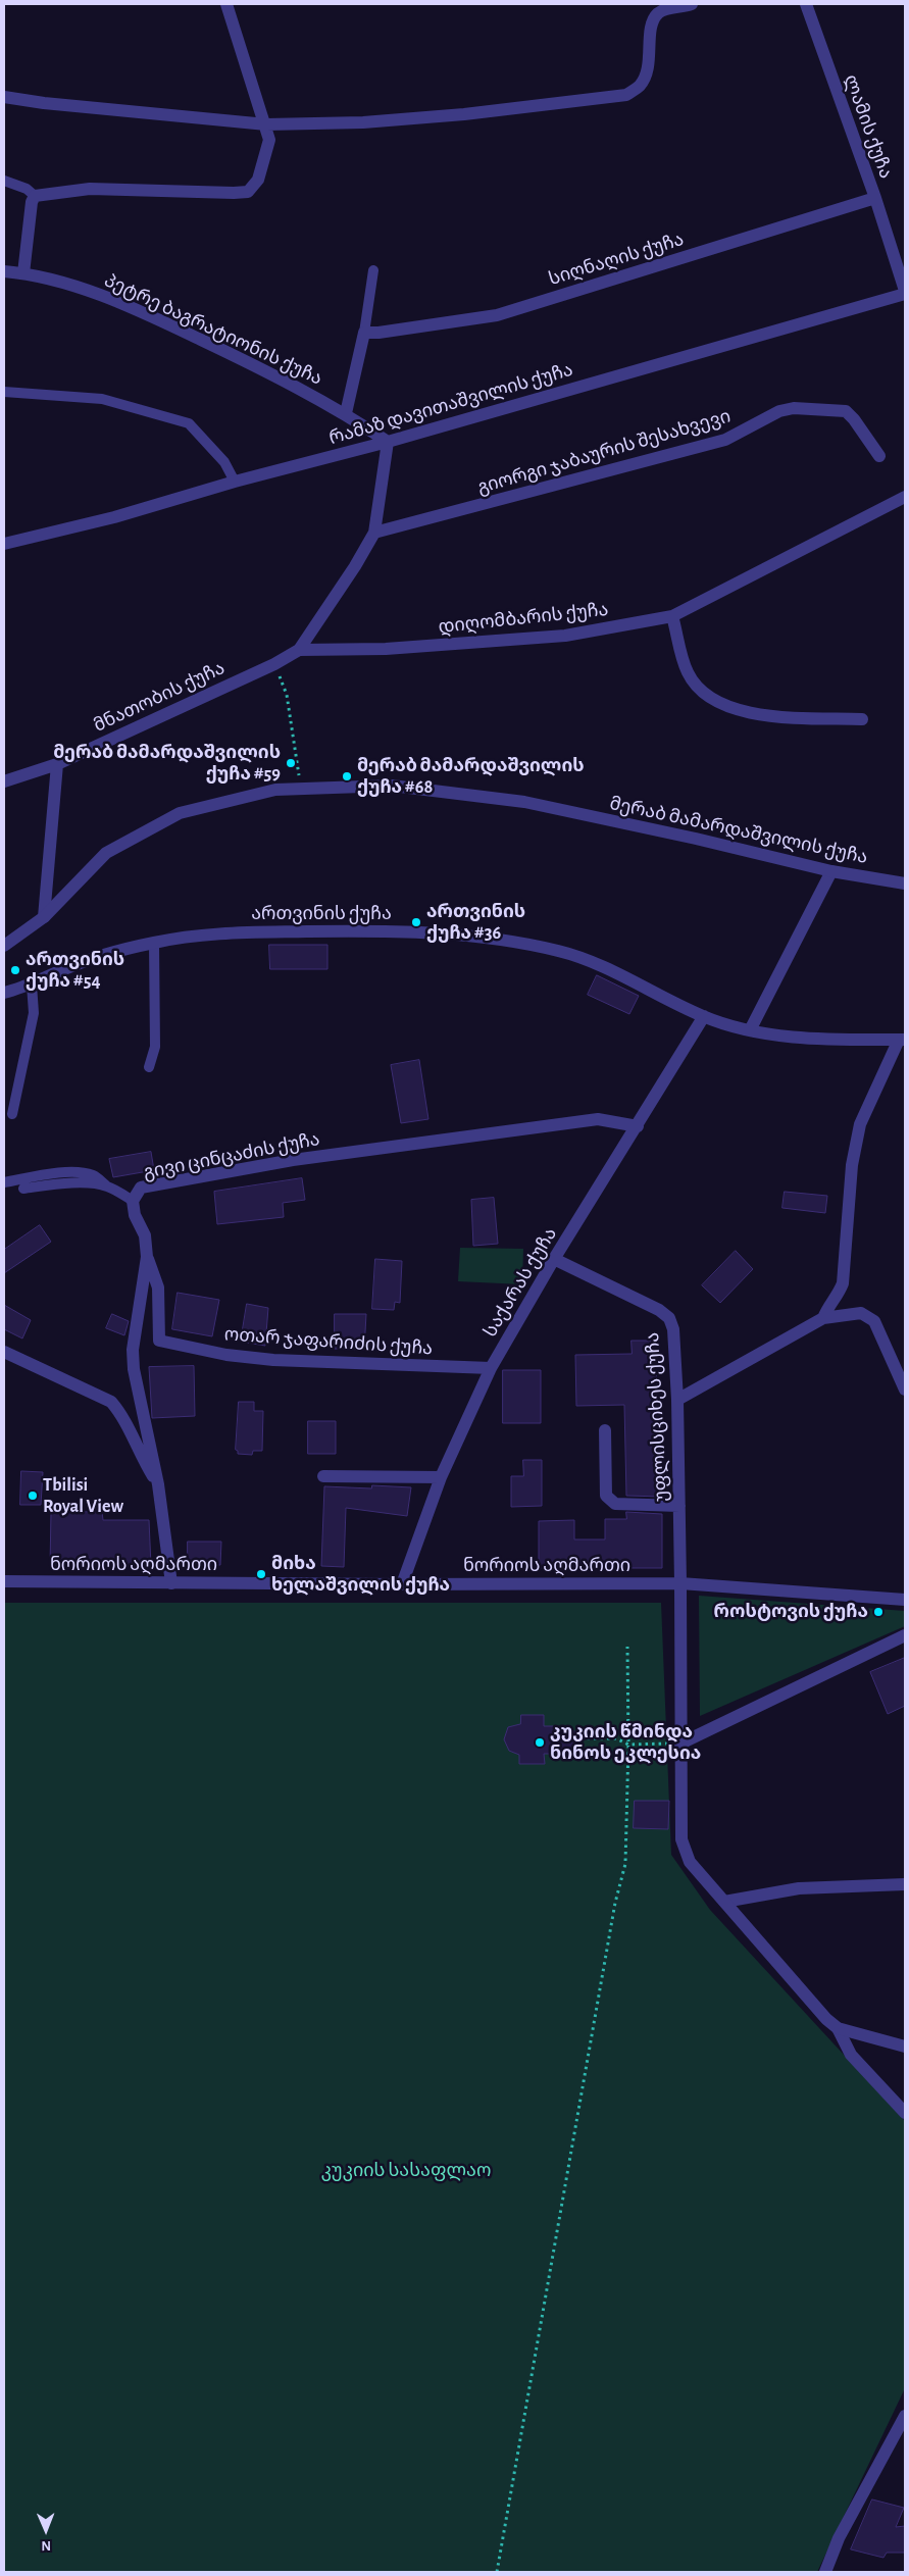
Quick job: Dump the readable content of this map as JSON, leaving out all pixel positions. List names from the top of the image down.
{
  "streets": {
    "street": [
      "ლამის ქუჩა",
      "სიღნაღის ქუჩა",
      "პეტრე ბაგრატიონის ქუჩა",
      "რამაზ დავითაშვილის ქუჩა",
      "გიორგი ჯაბაურის შესახვევი",
      "დიღომბარის ქუჩა",
      "მნათობის ქუჩა",
      "მერაბ მამარდაშვილის ქუჩა",
      "ართვინის ქუჩა",
      "გივი ცინცაძის ქუჩა",
      "საქარას ქუჩა",
      "ოთარ ჯაფარიძის ქუჩა",
      "უფლისციხეს ქუჩა",
      "ნორიოს აღმართი"
    ]
  },
  "crossings": [
    ["ლამის ქუჩა", "სიღნაღის ქუჩა"],
    ["ლამის ქუჩა", "რამაზ დავითაშვილის ქუჩა"],
    ["პეტრე ბაგრატიონის ქუჩა", "რამაზ დავითაშვილის ქუჩა"],
    ["დიღომბარის ქუჩა", "მნათობის ქუჩა"],
    ["ართვინის ქუჩა", "საქარას ქუჩა"],
    ["გივი ცინცაძის ქუჩა", "საქარას ქუჩა"],
    ["გივი ცინცაძის ქუჩა", "ოთარ ჯაფარიძის ქუჩა"],
    ["გივი ცინცაძის ქუჩა", "ნორიოს აღმართი"],
    ["საქარას ქუჩა", "ოთარ ჯაფარიძის ქუჩა"],
    ["საქარას ქუჩა", "უფლისციხეს ქუჩა"],
    ["საქარას ქუჩა", "ნორიოს აღმართი"],
    ["უფლისციხეს ქუჩა", "ნორიოს აღმართი"]
  ],
  "parks": ["კუკიის სასაფლაო"],
  "places": [
    "მერაბ მამარდაშვილის ქუჩა #59",
    "მერაბ მამარდაშვილის ქუჩა #68",
    "ართვინის ქუჩა #36",
    "ართვინის ქუჩა #54",
    "Tbilisi Royal View",
    "მიხა ხელაშვილის ქუჩა",
    "როსტოვის ქუჩა",
    "კუკიის წმინდა ნინოს ეკლესია"
  ],
  "north": "bottom"
}
